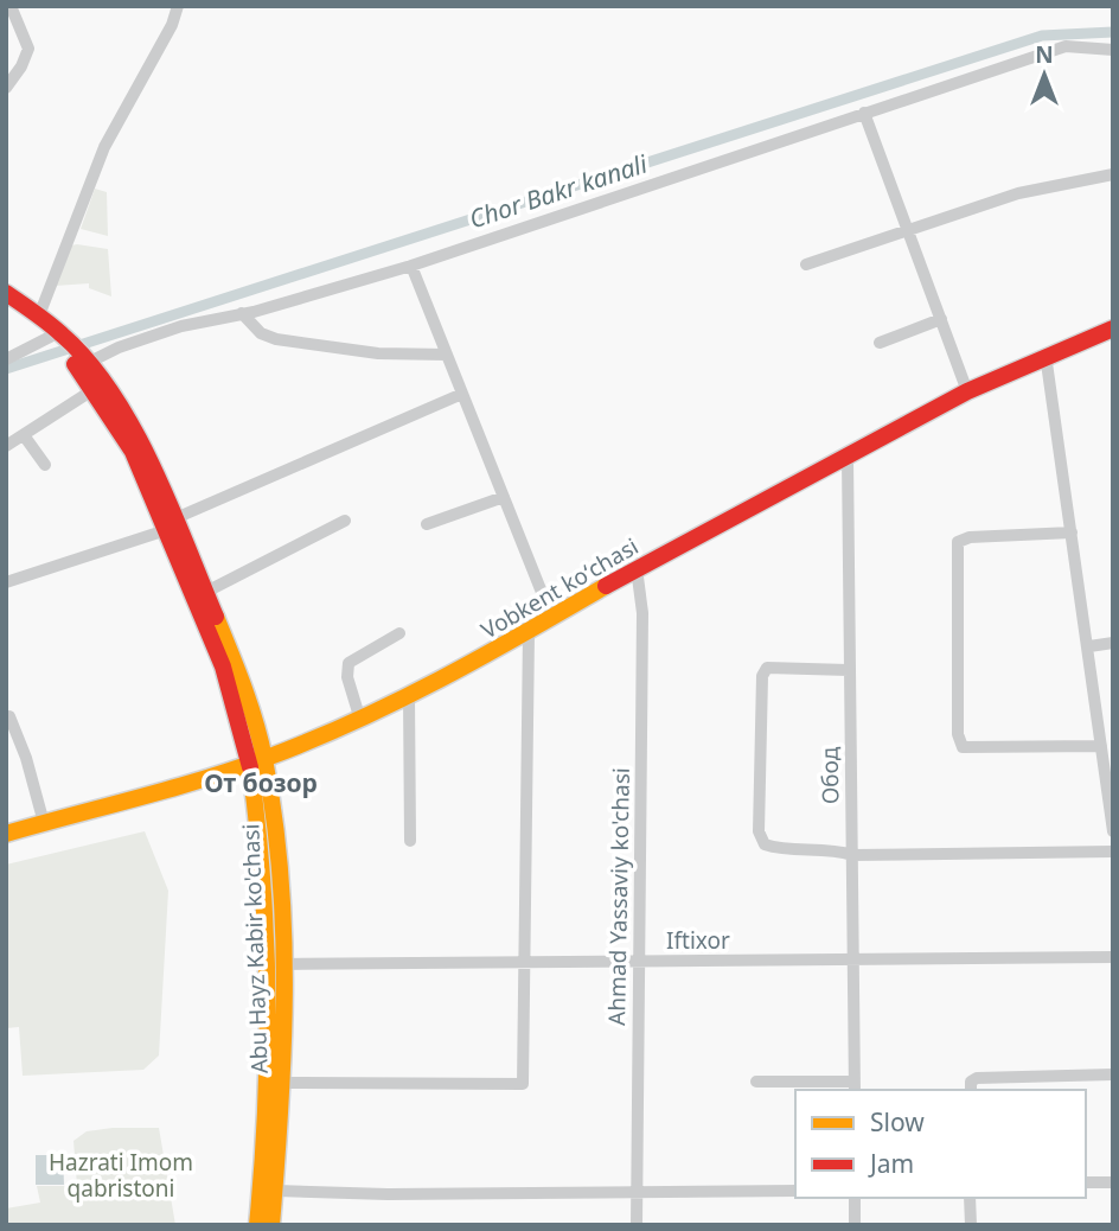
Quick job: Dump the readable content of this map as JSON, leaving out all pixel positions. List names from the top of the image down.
{
  "streets": {
    "main road": ["Vobkent koʻchasi", "Abu Hayz Kabir ko'chasi"],
    "street": ["Обод", "Ahmad Yassaviy ko'chasi", "Iftixor"]
  },
  "crossings": [
    ["Vobkent koʻchasi", "Обод"],
    ["Vobkent koʻchasi", "Ahmad Yassaviy ko'chasi"],
    ["Vobkent koʻchasi", "Abu Hayz Kabir ko'chasi"],
    ["Обод", "Iftixor"],
    ["Ahmad Yassaviy ko'chasi", "Iftixor"],
    ["Iftixor", "Abu Hayz Kabir ko'chasi"]
  ],
  "districts": ["От бозор"],
  "water": ["Chor Bakr kanali"],
  "parks": ["Hazrati Imom qabristoni"],
  "legend": ["Slow", "Jam"],
  "north": "top"
}
